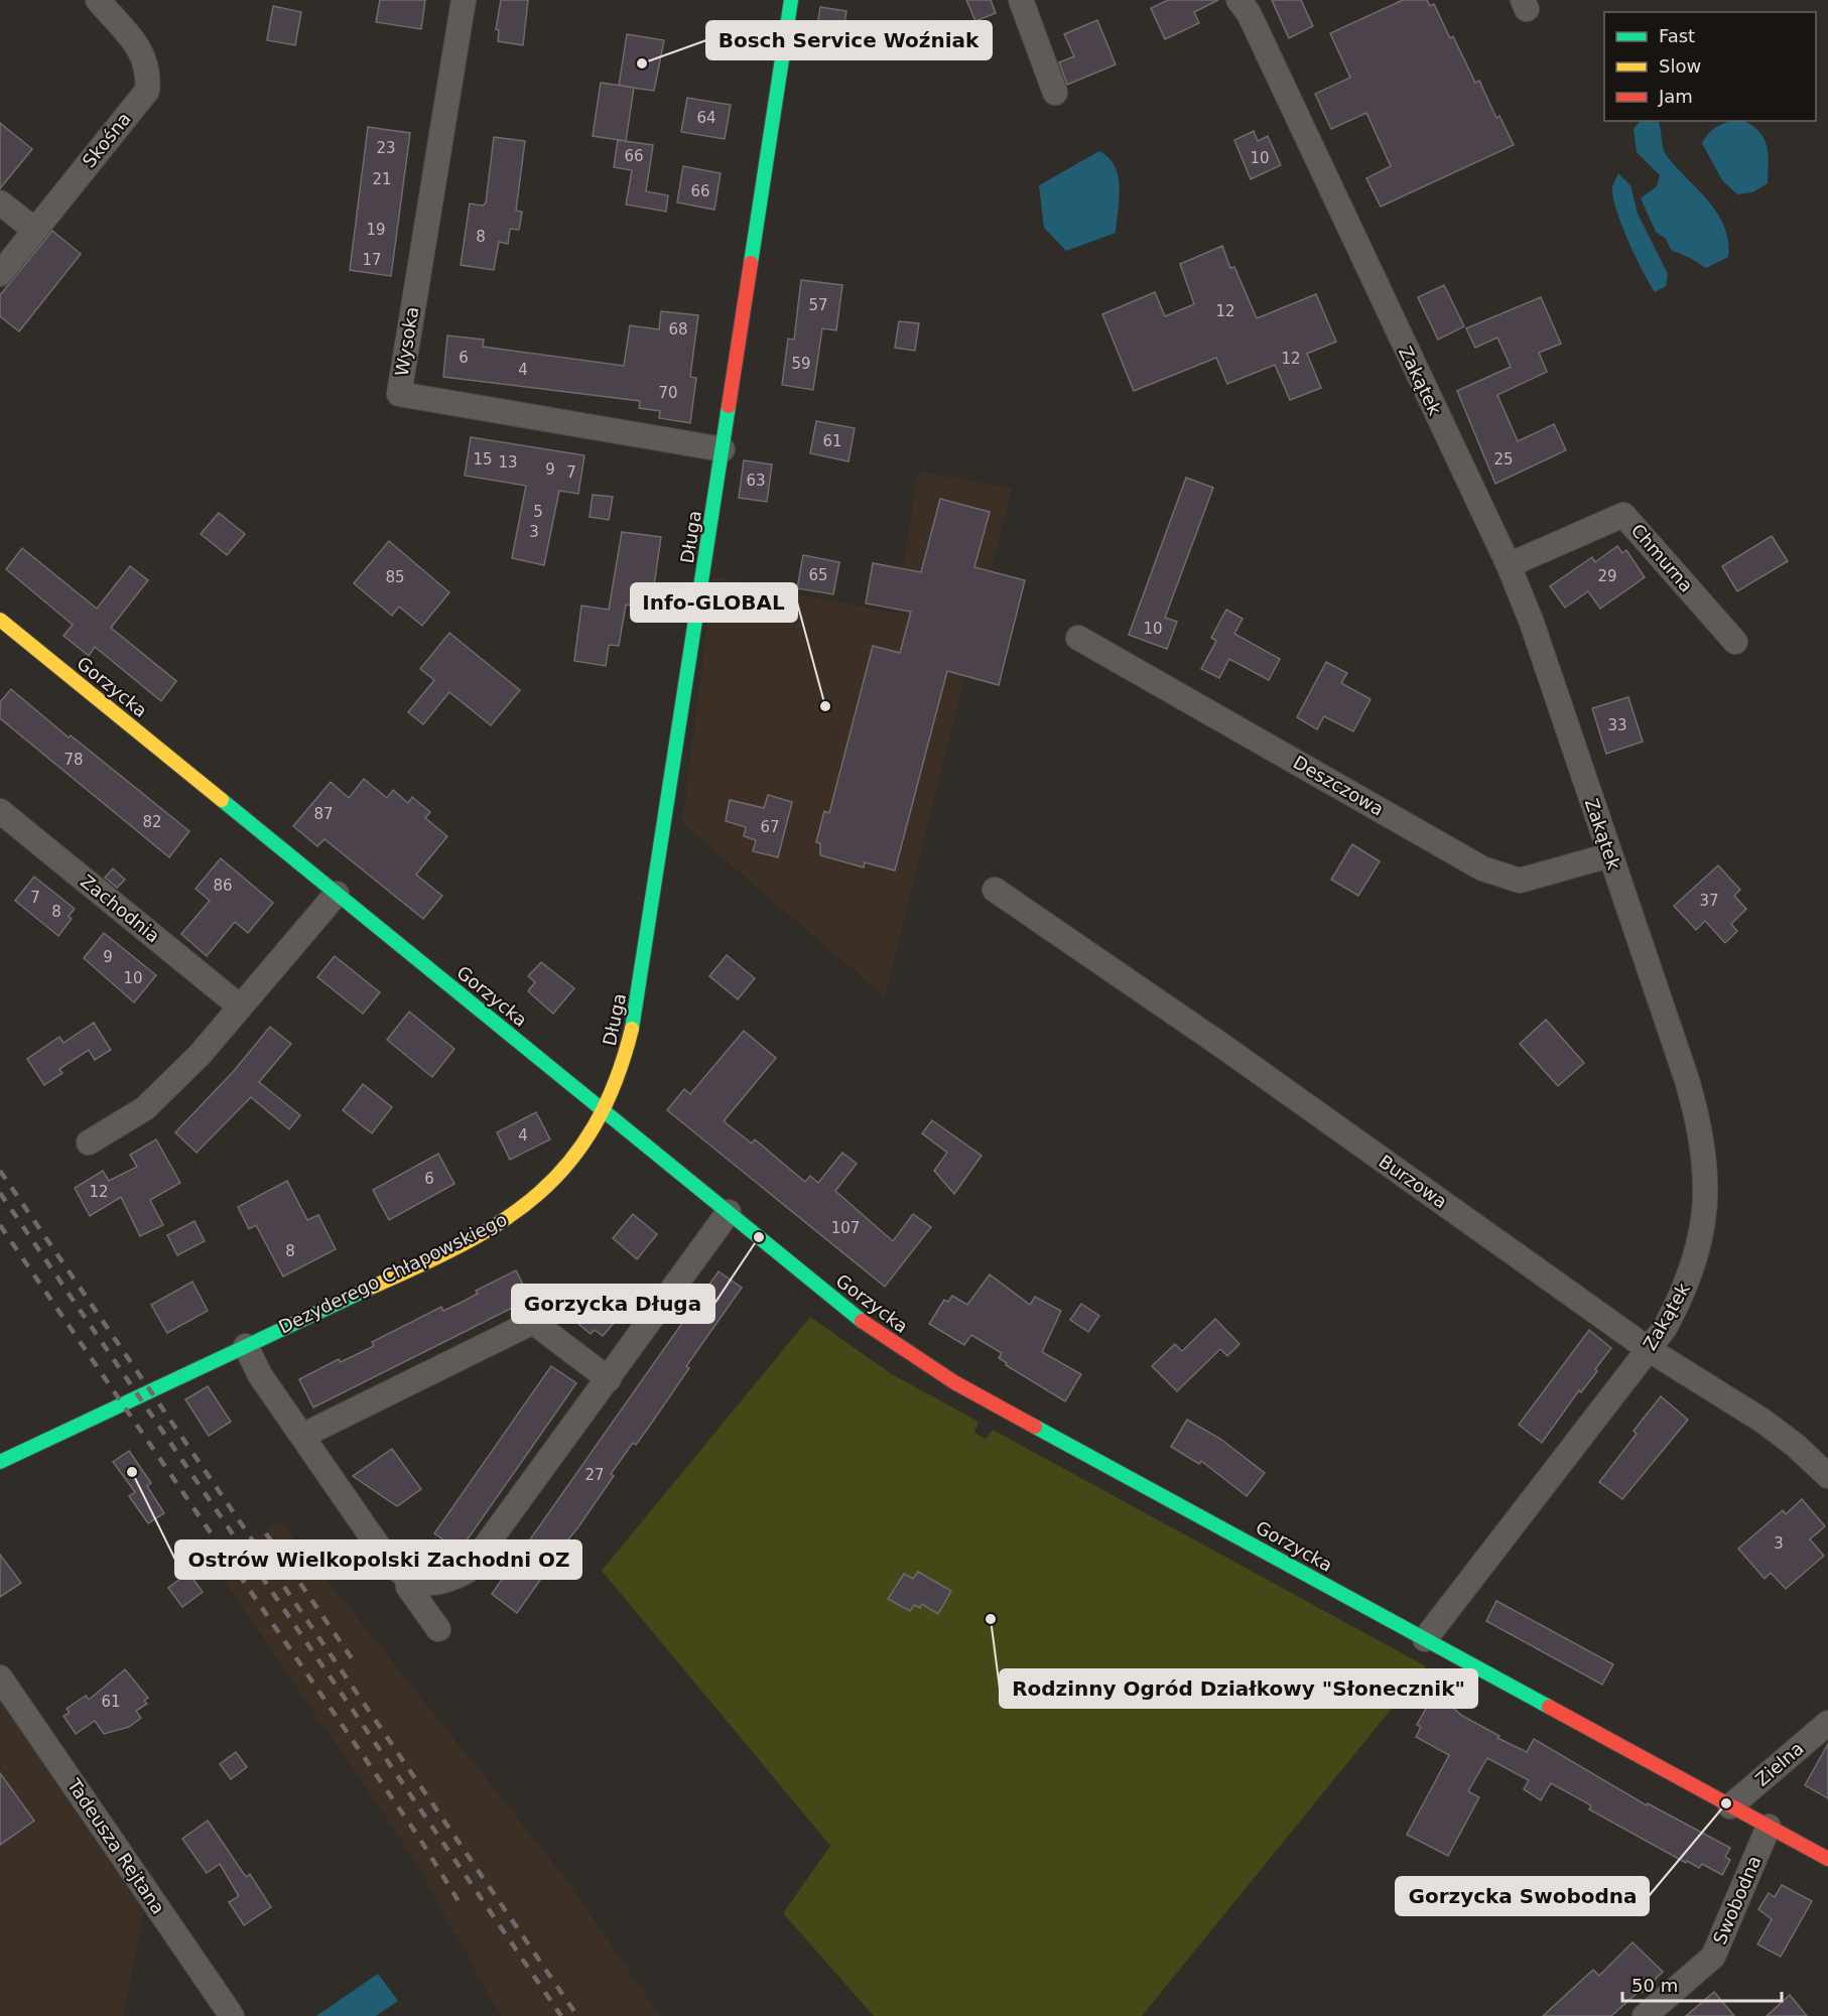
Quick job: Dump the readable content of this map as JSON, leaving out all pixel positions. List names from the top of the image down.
{
  "streets": {
    "street": [
      "Skośna",
      "Wysoka",
      "Zakątek",
      "Długa",
      "Chmurna",
      "Gorzycka",
      "Deszczowa",
      "Zachodnia",
      "Burzowa",
      "Dezyderego Chłapowskiego",
      "Zielna",
      "Tadeusza Rejtana",
      "Swobodna"
    ]
  },
  "crossings": [
    ["Wysoka", "Długa"],
    ["Zakątek", "Chmurna"],
    ["Zakątek", "Gorzycka"],
    ["Zakątek", "Deszczowa"],
    ["Zakątek", "Burzowa"],
    ["Długa", "Gorzycka"],
    ["Długa", "Dezyderego Chłapowskiego"],
    ["Gorzycka", "Dezyderego Chłapowskiego"],
    ["Gorzycka", "Zielna"],
    ["Gorzycka", "Swobodna"]
  ],
  "places": [
    "Bosch Service Woźniak",
    "Info-GLOBAL",
    "Gorzycka Długa",
    "Ostrów Wielkopolski Zachodni OZ",
    "Rodzinny Ogród Działkowy \"Słonecznik\"",
    "Gorzycka Swobodna"
  ],
  "house_numbers": [
    "64",
    "23",
    "66",
    "10",
    "21",
    "66",
    "19",
    "8",
    "17",
    "57",
    "12",
    "68",
    "6",
    "12",
    "59",
    "4",
    "70",
    "61",
    "15",
    "25",
    "13",
    "9",
    "7",
    "63",
    "5",
    "3",
    "65",
    "29",
    "85",
    "10",
    "33",
    "78",
    "87",
    "82",
    "67",
    "86",
    "7",
    "37",
    "8",
    "9",
    "10",
    "4",
    "6",
    "12",
    "107",
    "8",
    "27",
    "3",
    "61"
  ],
  "legend": ["Fast", "Slow", "Jam"],
  "scale_bar": "50 m"
}
